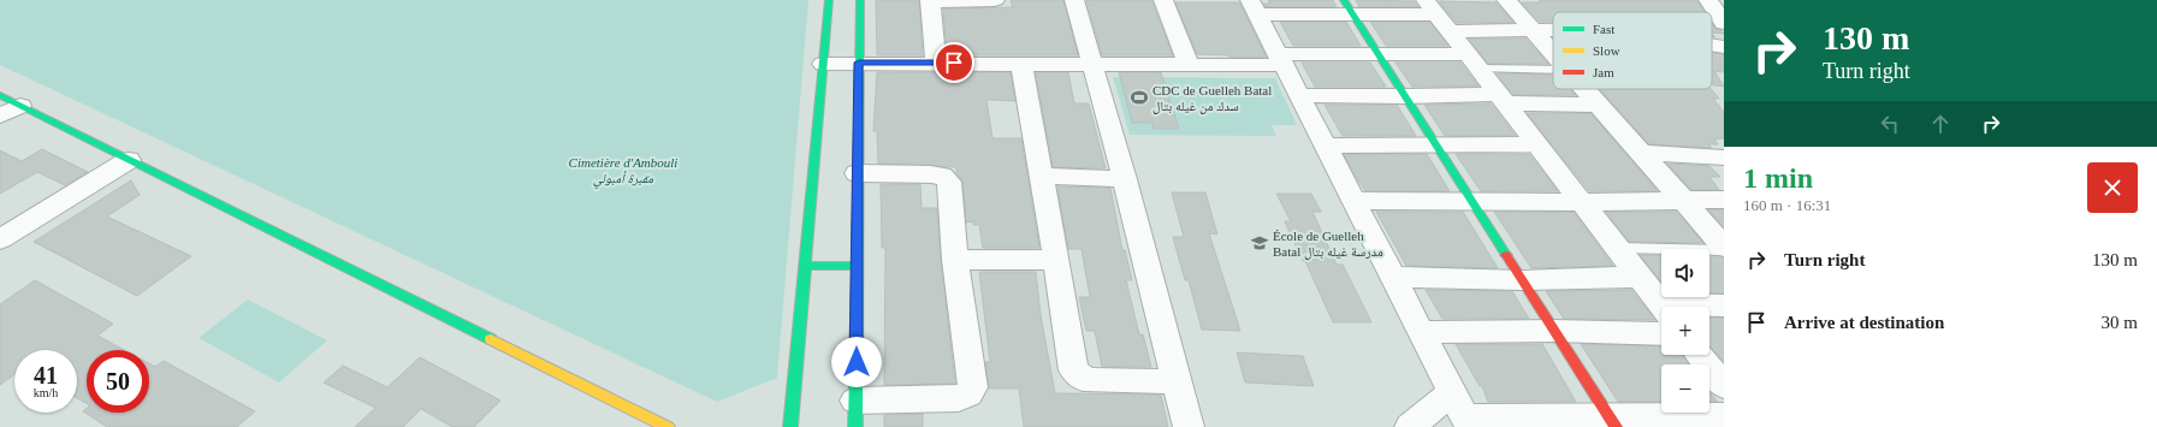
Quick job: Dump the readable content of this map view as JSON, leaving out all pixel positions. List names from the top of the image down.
{
  "parks": ["Cimetière d'Ambouli مقبرة أمبولي"],
  "places": {
    "sports": ["CDC de Guelleh Batal سدك من غيله بتال"],
    "school or university": ["École de Guelleh Batal مدرسة غيله بتال"]
  },
  "legend": ["Fast", "Slow", "Jam"],
  "page": {
    "turn": ["130 m", "Turn right"],
    "heading": ["1 min", "160 m · 16:31"],
    "list": [
      {
        "name": "Turn right",
        "value": "130 m"
      },
      {
        "name": "Arrive at destination",
        "value": "30 m"
      }
    ],
    "map_buttons": ["+", "−"],
    "speed": "41 km/h",
    "limit": "50"
  }
}
